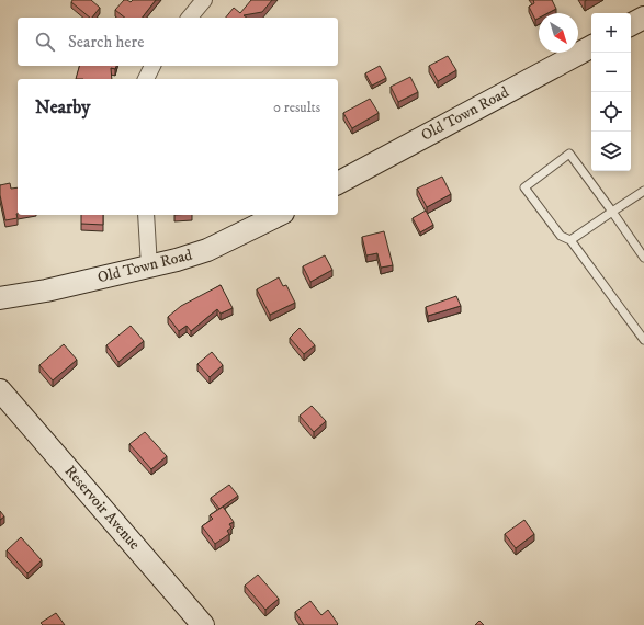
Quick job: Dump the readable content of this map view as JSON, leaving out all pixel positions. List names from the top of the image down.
{
  "streets": {
    "main road": ["Old Town Road", "Reservoir Avenue"]
  },
  "north": "bottom right",
  "page": {
    "map_buttons": ["+", "−"],
    "search": "Search here",
    "heading": ["Nearby", "0 results"]
  }
}
